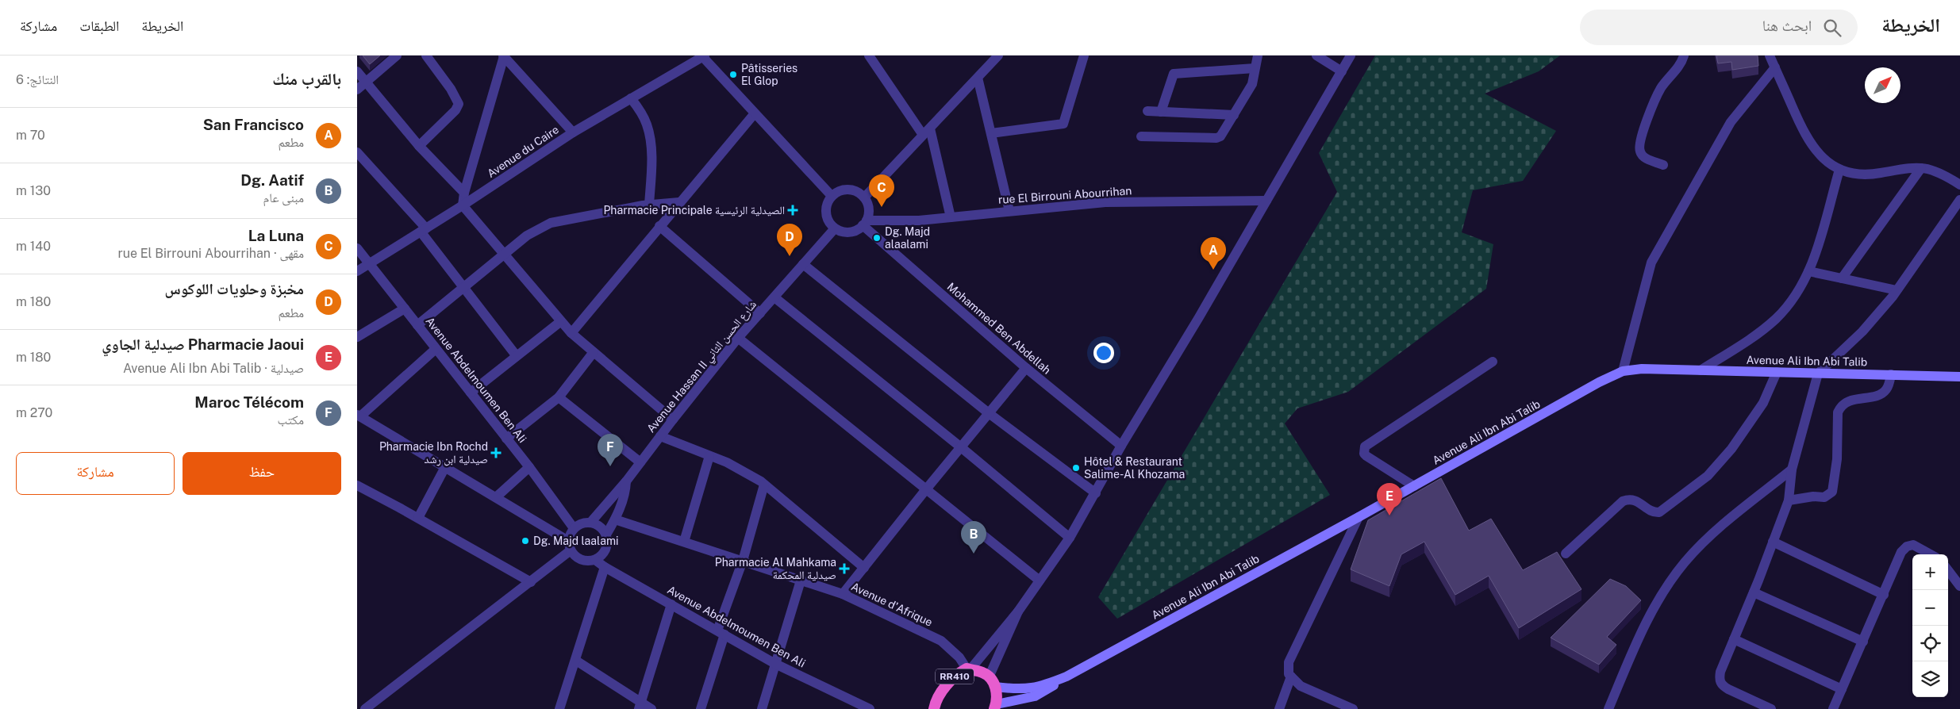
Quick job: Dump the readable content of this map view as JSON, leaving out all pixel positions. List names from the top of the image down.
{
  "streets": {
    "highway": ["RR410"],
    "main road": ["Avenue Ali Ibn Abi Talib"],
    "street": [
      "Avenue du Caire",
      "rue El Birrouni Abourrihan",
      "Mohammed Ben Abdellah",
      "Avenue Hassan II شارع الحسن الثاني",
      "Avenue Abdelmoumen Ben Ali",
      "Avenue d'Afrique"
    ]
  },
  "crossings": [
    ["Avenue du Caire", "Avenue Abdelmoumen Ben Ali"],
    ["rue El Birrouni Abourrihan", "Mohammed Ben Abdellah"],
    ["rue El Birrouni Abourrihan", "Avenue Hassan II شارع الحسن الثاني"],
    ["Mohammed Ben Abdellah", "Avenue Hassan II شارع الحسن الثاني"],
    ["Avenue Ali Ibn Abi Talib", "RR410"],
    ["Avenue Hassan II شارع الحسن الثاني", "Avenue Abdelmoumen Ben Ali"],
    ["Avenue d'Afrique", "RR410"]
  ],
  "places": {
    "other": [
      "Pâtisseries El Glop",
      "Dg. Majd alaalami",
      "Hôtel & Restaurant Salime-Al Khozama",
      "Dg. Majd laalami"
    ],
    "health": ["Pharmacie Principale الصيدلية الرئيسية", "Pharmacie Ibn Rochd صيدلية ابن رشد", "Pharmacie Al Mahkama صيدلية المحكمة"]
  },
  "north": "top right",
  "page": {
    "header": "الخريطة",
    "search": "ابحث هنا",
    "nav": ["الخريطة", "الطبقات", "مشاركة"],
    "heading": ["بالقرب منك", "النتائج: 6"],
    "list": [
      {
        "mark": "A",
        "name": "San Francisco",
        "note": "مطعم",
        "value": "70 m"
      },
      {
        "mark": "B",
        "name": "Dg. Aatif",
        "note": "مبنى عام",
        "value": "130 m"
      },
      {
        "mark": "C",
        "name": "La Luna",
        "note": "مقهى · rue El Birrouni Abourrihan",
        "value": "140 m"
      },
      {
        "mark": "D",
        "name": "مخبزة وحلويات اللوكوس",
        "note": "مطعم",
        "value": "180 m"
      },
      {
        "mark": "E",
        "name": "Pharmacie Jaoui صيدلية الجاوي",
        "note": "صيدلية · Avenue Ali Ibn Abi Talib",
        "value": "180 m"
      },
      {
        "mark": "F",
        "name": "Maroc Télécom",
        "note": "مكتب",
        "value": "270 m"
      }
    ],
    "pins": [
      "C",
      "D",
      "A",
      "F",
      "E",
      "B"
    ],
    "buttons": ["حفظ", "مشاركة"],
    "map_buttons": ["+", "−"]
  }
}
